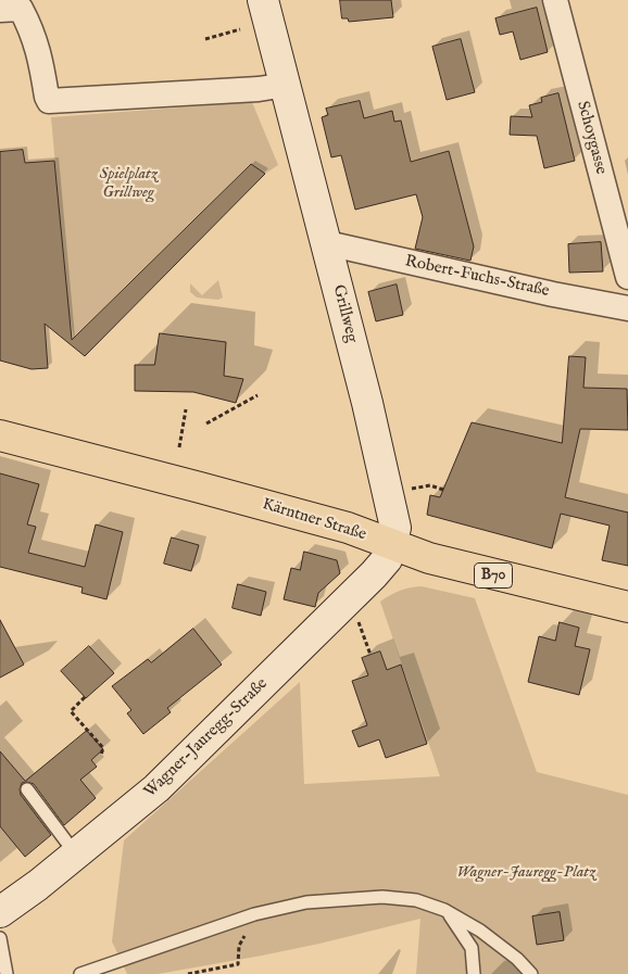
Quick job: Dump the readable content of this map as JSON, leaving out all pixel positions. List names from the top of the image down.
{
  "streets": {
    "main road": [
      "Grillweg",
      "Kärntner Straße",
      "B70",
      "Wagner-Jauregg-Straße"
    ],
    "street": ["Schoygasse", "Robert-Fuchs-Straße"]
  },
  "crossings": [
    ["Robert-Fuchs-Straße", "Grillweg"],
    ["Grillweg", "Kärntner Straße"],
    ["Grillweg", "Wagner-Jauregg-Straße"],
    ["Kärntner Straße", "Wagner-Jauregg-Straße"]
  ],
  "parks": ["Spielplatz Grillweg", "Wagner-Jauregg-Platz"]
}
